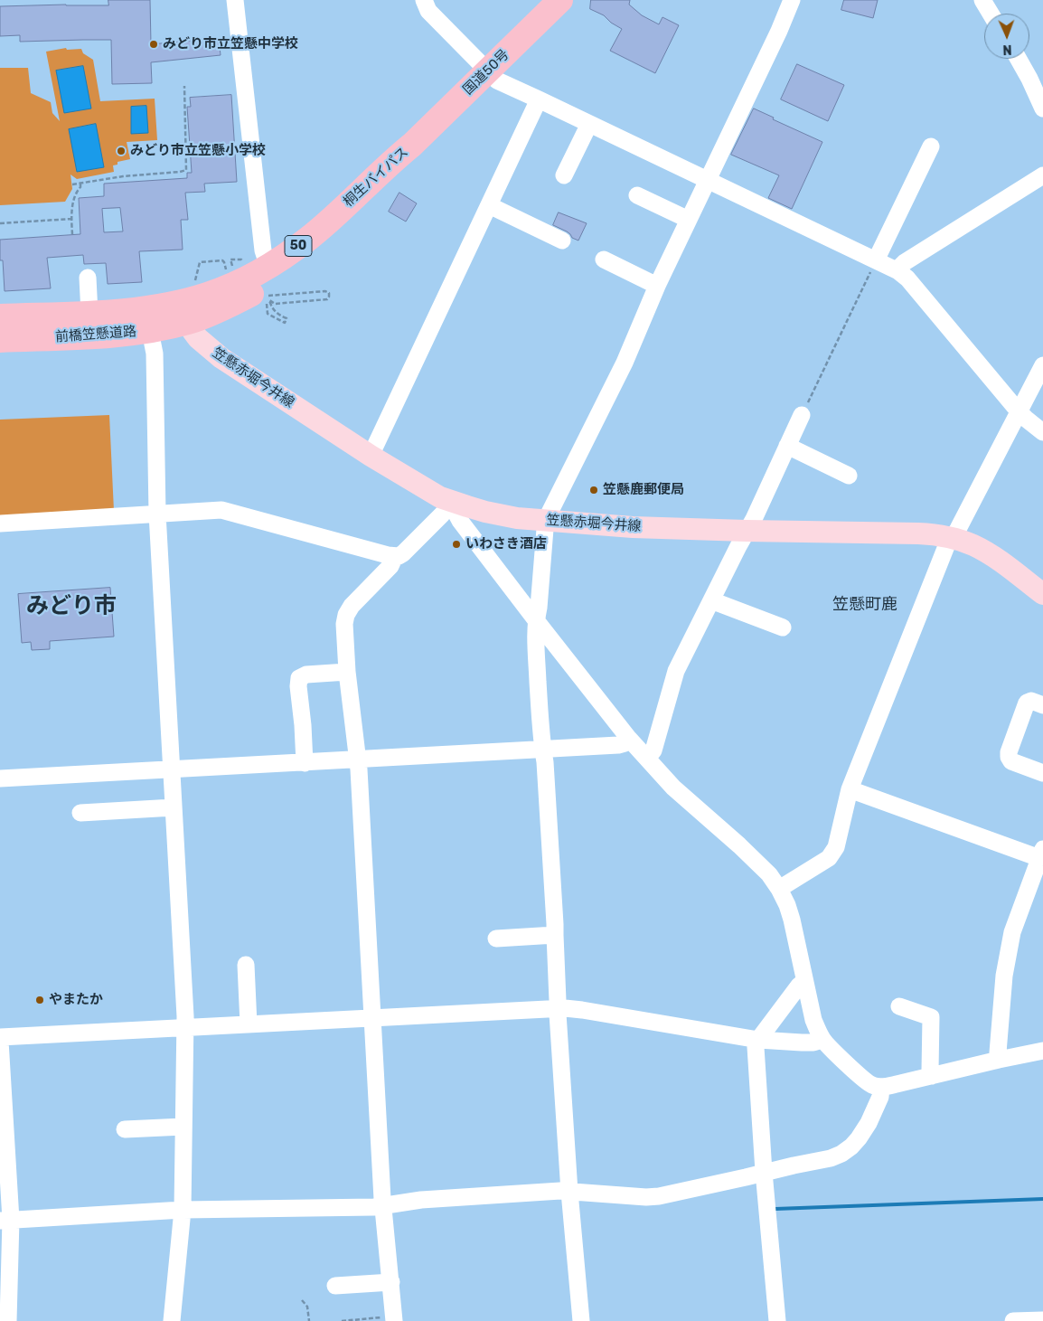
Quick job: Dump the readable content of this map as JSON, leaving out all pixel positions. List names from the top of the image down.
{
  "streets": {
    "highway": [
      "国道50号",
      "桐生バイパス",
      "50",
      "前橋笠懸道路"
    ],
    "main road": ["笠懸赤堀今井線"]
  },
  "crossings": [
    ["国道50号", "桐生バイパス"],
    ["桐生バイパス", "前橋笠懸道路"],
    ["桐生バイパス", "笠懸赤堀今井線"],
    ["前橋笠懸道路", "笠懸赤堀今井線"]
  ],
  "districts": ["笠懸町鹿", "みどり市"],
  "places": [
    "みどり市立笠懸中学校",
    "みどり市立笠懸小学校",
    "笠懸鹿郵便局",
    "いわさき酒店",
    "やまたか"
  ],
  "north": "bottom"
}
